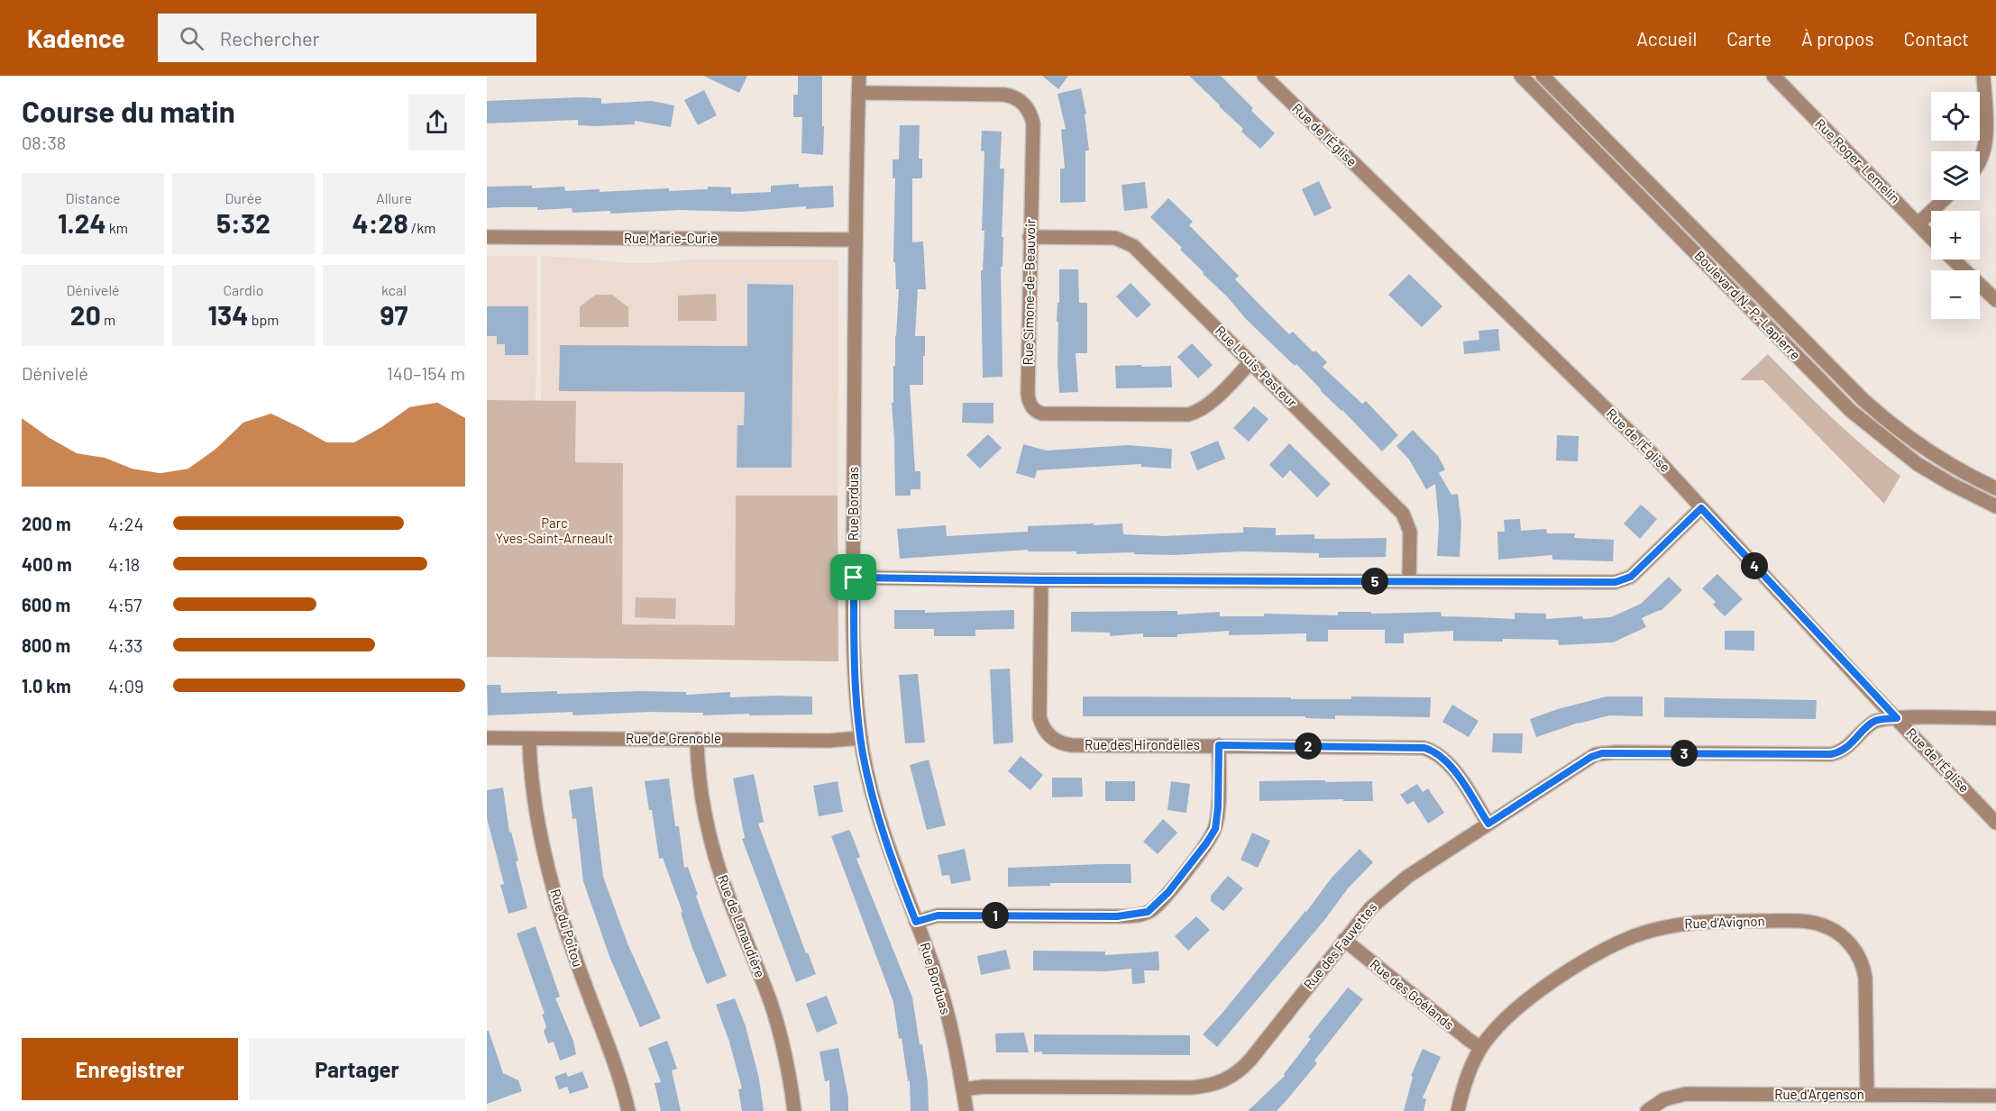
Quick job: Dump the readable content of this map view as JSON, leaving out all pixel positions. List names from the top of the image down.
{
  "streets": {
    "street": [
      "Rue de l'Église",
      "Rue Roger-Lemelin",
      "Rue Marie-Curie",
      "Rue Simone-de-Beauvoir",
      "Boulevard N.-P.-Lapierre",
      "Rue Louis-Pasteur",
      "Rue Borduas",
      "Rue de Grenoble",
      "Rue des Hirondelles",
      "Rue d'Avignon",
      "Rue de Lanaudière",
      "Rue du Poitou",
      "Rue des Fauvettes",
      "Rue des Goélands",
      "Rue d'Argenson"
    ]
  },
  "crossings": [
    ["Rue de l'Église", "Rue des Fauvettes"],
    ["Rue Marie-Curie", "Rue Borduas"],
    ["Rue Simone-de-Beauvoir", "Rue Louis-Pasteur"],
    ["Rue Simone-de-Beauvoir", "Rue Borduas"],
    ["Rue Borduas", "Rue de Grenoble"],
    ["Rue Borduas", "Rue des Fauvettes"],
    ["Rue de Grenoble", "Rue de Lanaudière"],
    ["Rue de Grenoble", "Rue du Poitou"],
    ["Rue des Hirondelles", "Rue des Fauvettes"],
    ["Rue d'Avignon", "Rue des Goélands"],
    ["Rue d'Avignon", "Rue d'Argenson"],
    ["Rue des Fauvettes", "Rue des Goélands"]
  ],
  "parks": ["Parc Yves-Saint-Arneault"],
  "page": {
    "header": "Kadence",
    "search": "Rechercher",
    "nav": [
      "Accueil",
      "Carte",
      "À propos",
      "Contact"
    ],
    "heading": ["Course du matin", "08:38"],
    "map_buttons": ["+", "−"],
    "stats": [
      ["Distance", "1.24 km"],
      ["Durée", "5:32"],
      ["Allure", "4:28 /km"],
      ["Dénivelé", "20 m"],
      ["Cardio", "134 bpm"],
      ["kcal", "97"]
    ],
    "chart": ["Dénivelé", "140–154 m"],
    "list": [
      {
        "name": "200 m",
        "note": "4:24"
      },
      {
        "name": "400 m",
        "note": "4:18"
      },
      {
        "name": "600 m",
        "note": "4:57"
      },
      {
        "name": "800 m",
        "note": "4:33"
      },
      {
        "name": "1.0 km",
        "note": "4:09"
      }
    ],
    "pins": [
      "4",
      "5",
      "2",
      "3",
      "1"
    ],
    "buttons": ["Enregistrer", "Partager"]
  }
}
